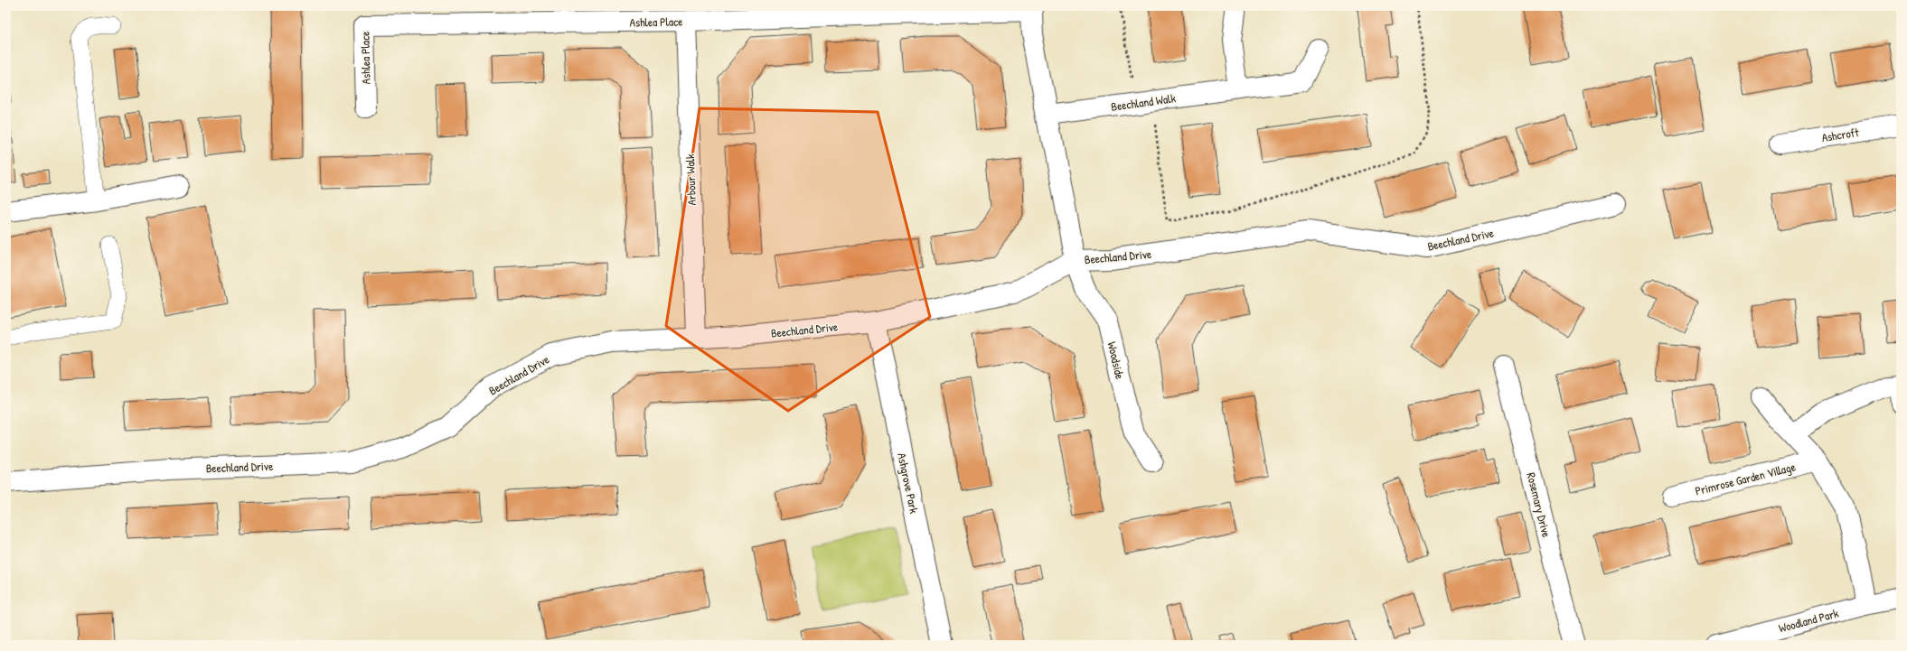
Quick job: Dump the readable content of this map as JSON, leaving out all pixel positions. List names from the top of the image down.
{
  "streets": {
    "street": [
      "Ashlea Place",
      "Beechland Walk",
      "Ashcroft",
      "Arbour Walk",
      "Beechland Drive",
      "Woodside",
      "Primrose Garden Village",
      "Ashgrove Park",
      "Rosemary Drive",
      "Woodland Park"
    ]
  },
  "crossings": [
    ["Ashlea Place", "Arbour Walk"],
    ["Ashlea Place", "Woodside"],
    ["Beechland Walk", "Woodside"],
    ["Arbour Walk", "Beechland Drive"],
    ["Beechland Drive", "Woodside"],
    ["Beechland Drive", "Ashgrove Park"],
    ["Primrose Garden Village", "Woodland Park"]
  ]
}
